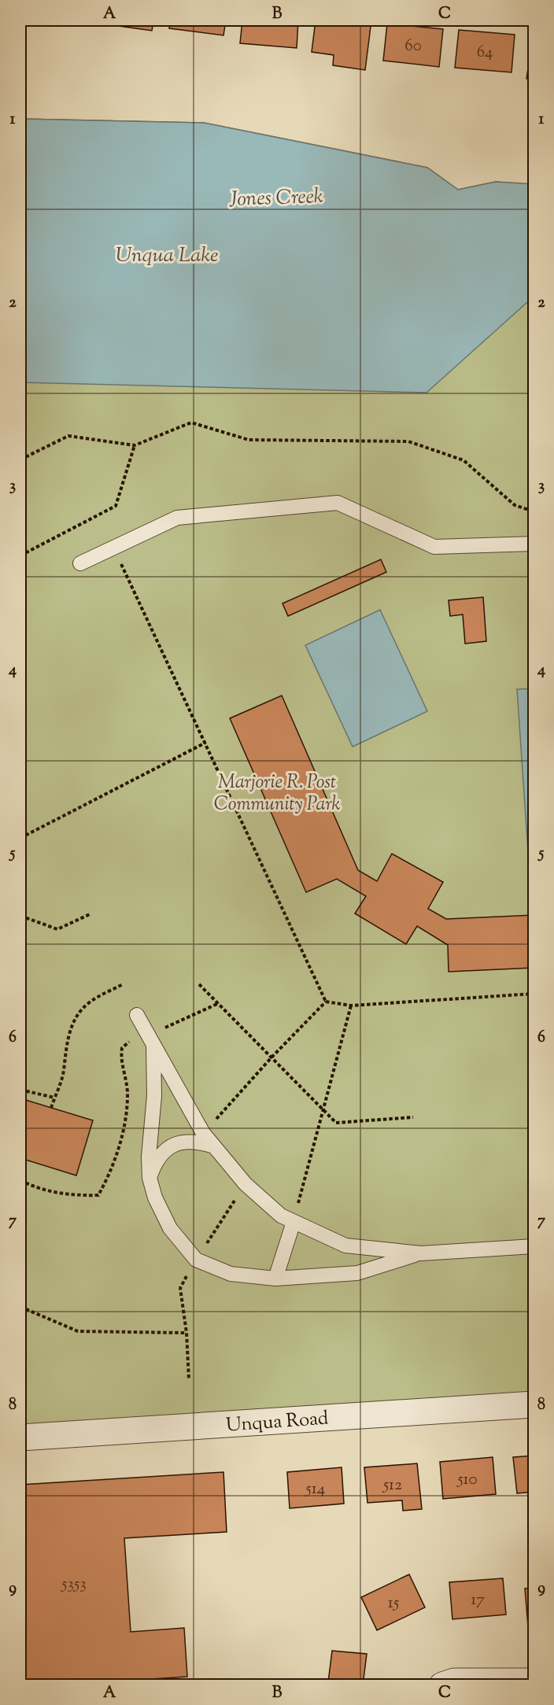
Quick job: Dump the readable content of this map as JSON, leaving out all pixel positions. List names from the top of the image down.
{
  "streets": {
    "street": ["Unqua Road"]
  },
  "water": ["Jones Creek", "Unqua Lake"],
  "parks": ["Marjorie R. Post Community Park"],
  "house_numbers": [
    "60",
    "64",
    "510",
    "512",
    "514",
    "5353",
    "17",
    "15"
  ],
  "grid": {
    "columns": ["A", "B", "C"],
    "rows": [
      "1",
      "2",
      "3",
      "4",
      "5",
      "6",
      "7",
      "8",
      "9"
    ]
  }
}
